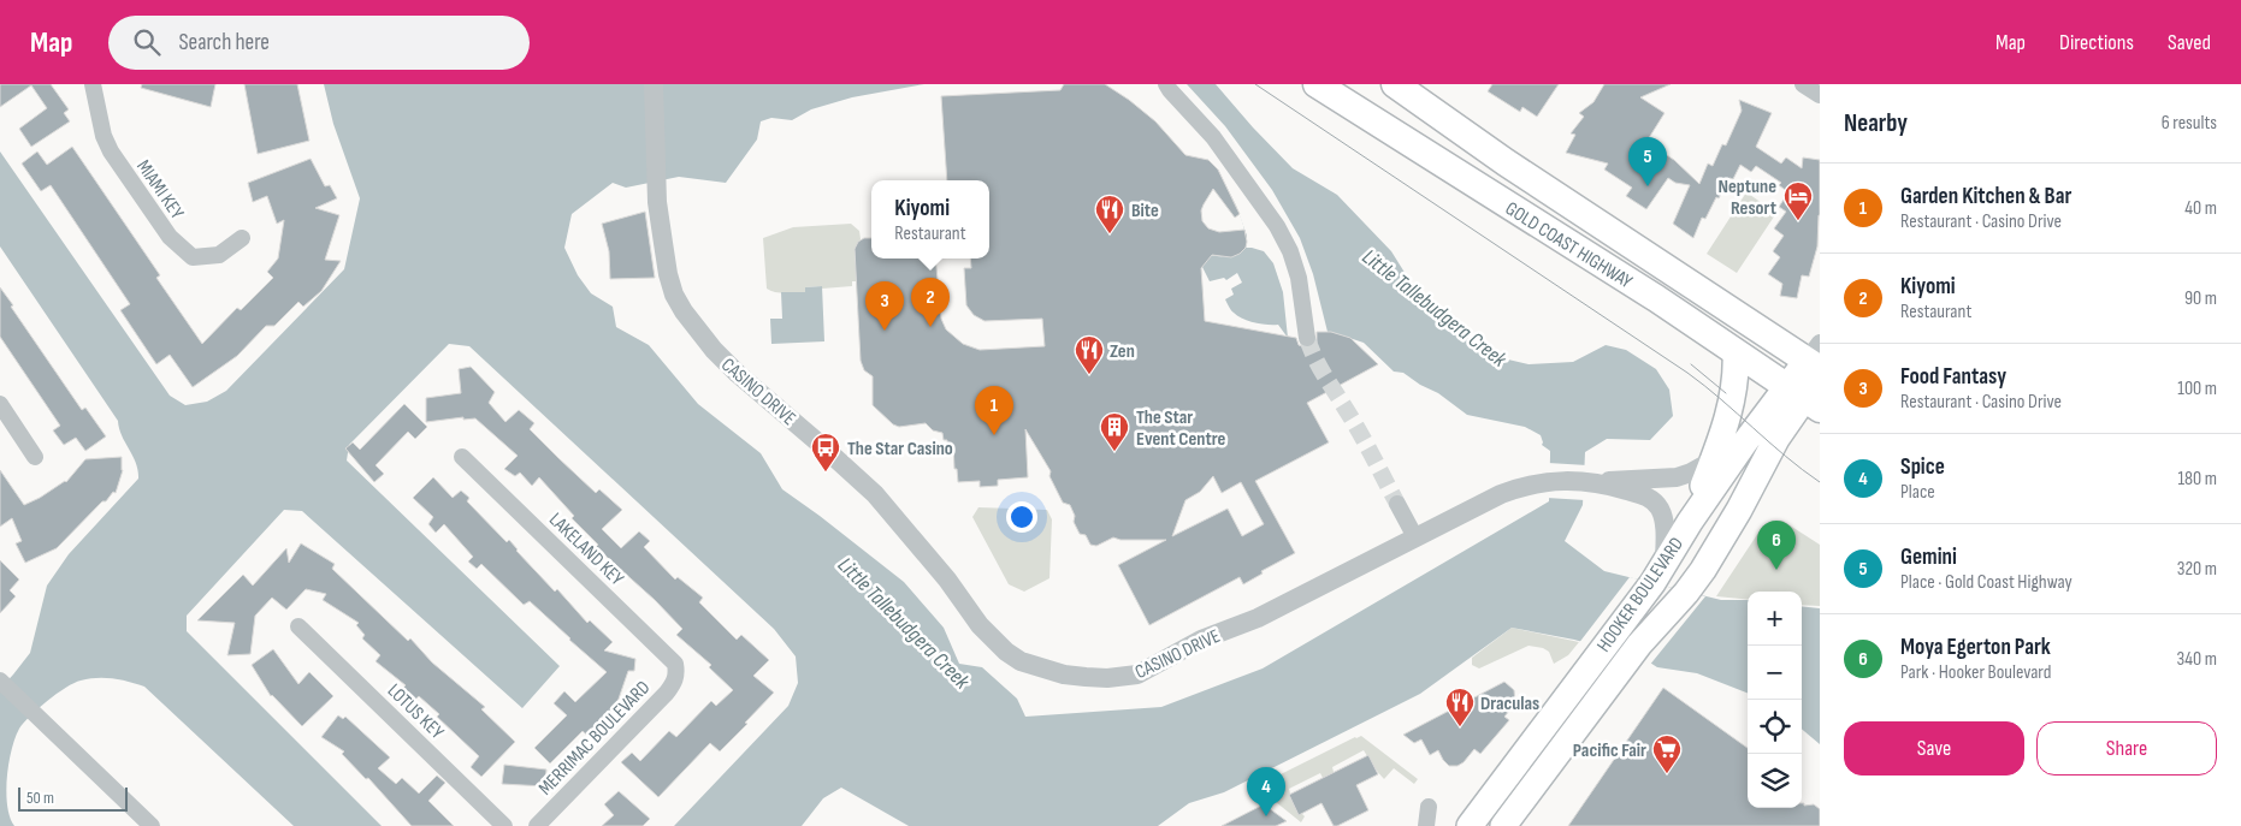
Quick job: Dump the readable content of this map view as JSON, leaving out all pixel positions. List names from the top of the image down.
{
  "streets": {
    "highway": ["GOLD COAST HIGHWAY"],
    "main road": ["HOOKER BOULEVARD"],
    "street": [
      "MIAMI KEY",
      "CASINO DRIVE",
      "LAKELAND KEY",
      "LOTUS KEY",
      "MERRIMAC BOULEVARD"
    ]
  },
  "crossings": [
    ["GOLD COAST HIGHWAY", "HOOKER BOULEVARD"],
    ["CASINO DRIVE", "HOOKER BOULEVARD"],
    ["LAKELAND KEY", "MERRIMAC BOULEVARD"]
  ],
  "water": ["Little Tallebudgera Creek"],
  "places": {
    "hotel": ["Neptune Resort"],
    "restaurant": ["Bite", "Zen", "Draculas"],
    "building": ["The Star Event Centre"],
    "bus stop": ["The Star Casino"],
    "supermarket": ["Pacific Fair"]
  },
  "scale_bar": "50 m",
  "page": {
    "header": "Map",
    "search": "Search here",
    "nav": ["Map", "Directions", "Saved"],
    "heading": ["Nearby", "6 results"],
    "pins": [
      "5",
      "2",
      "3",
      "1",
      "6",
      "4"
    ],
    "list": [
      {
        "mark": "1",
        "name": "Garden Kitchen & Bar",
        "note": "Restaurant · Casino Drive",
        "value": "40 m"
      },
      {
        "mark": "2",
        "name": "Kiyomi",
        "note": "Restaurant",
        "value": "90 m"
      },
      {
        "mark": "3",
        "name": "Food Fantasy",
        "note": "Restaurant · Casino Drive",
        "value": "100 m"
      },
      {
        "mark": "4",
        "name": "Spice",
        "note": "Place",
        "value": "180 m"
      },
      {
        "mark": "5",
        "name": "Gemini",
        "note": "Place · Gold Coast Highway",
        "value": "320 m"
      },
      {
        "mark": "6",
        "name": "Moya Egerton Park",
        "note": "Park · Hooker Boulevard",
        "value": "340 m"
      }
    ],
    "popup": ["Kiyomi", "Restaurant"],
    "map_buttons": ["+", "−"],
    "buttons": ["Save", "Share"],
    "scale": "50 m"
  }
}
